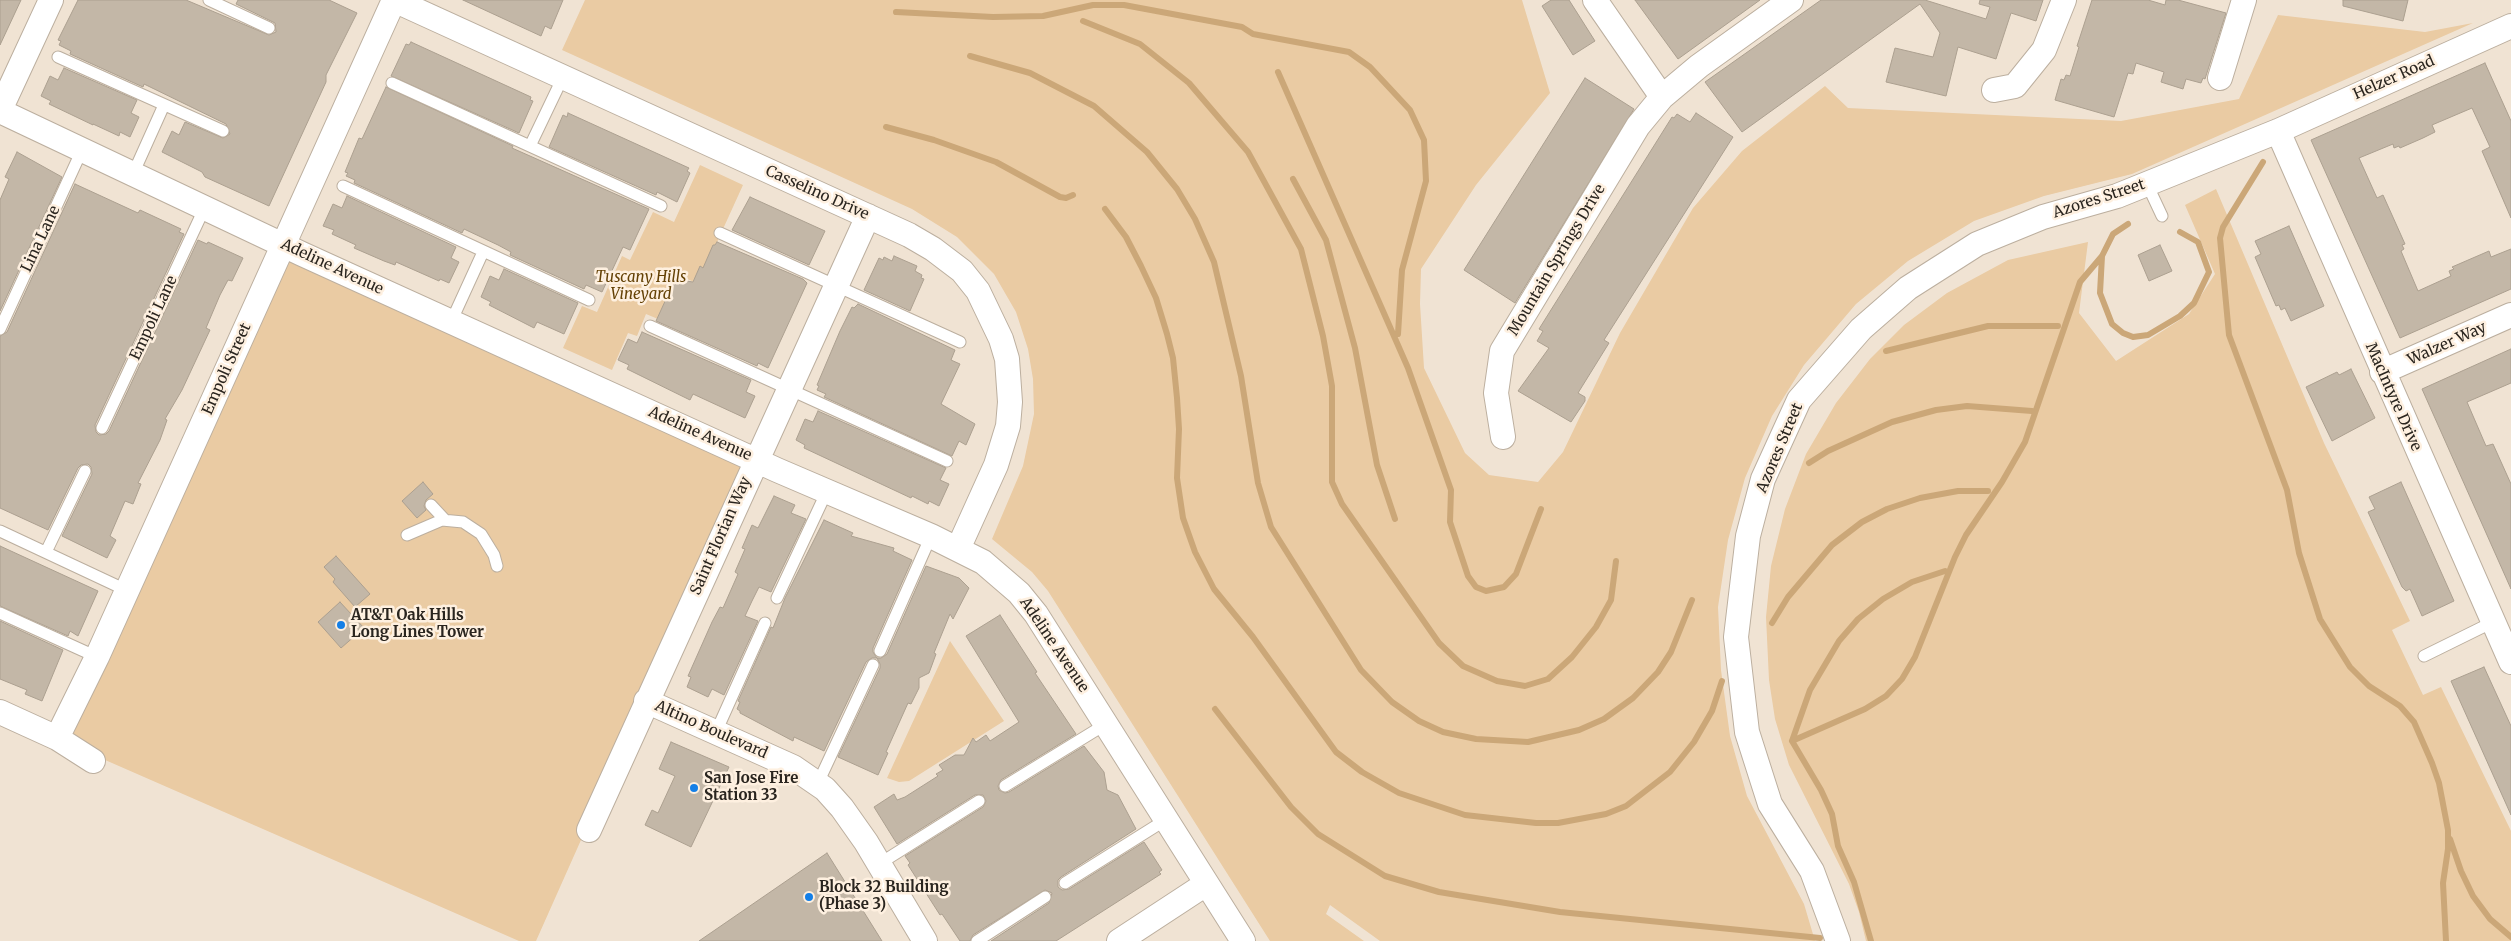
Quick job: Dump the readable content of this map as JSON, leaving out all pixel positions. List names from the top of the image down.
{
  "streets": {
    "street": [
      "Helzer Road",
      "Casselino Drive",
      "Azores Street",
      "Mountain Springs Drive",
      "Adeline Avenue",
      "Walzer Way",
      "Empoli Street",
      "MacIntyre Drive",
      "Saint Florian Way",
      "Altino Boulevard"
    ],
    "lane": ["Lina Lane", "Empoli Lane"]
  },
  "crossings": [
    ["Helzer Road", "Azores Street"],
    ["Helzer Road", "MacIntyre Drive"],
    ["Casselino Drive", "Adeline Avenue"],
    ["Casselino Drive", "Empoli Street"],
    ["Casselino Drive", "Saint Florian Way"],
    ["Azores Street", "MacIntyre Drive"],
    ["Lina Lane", "Adeline Avenue"],
    ["Adeline Avenue", "Empoli Lane"],
    ["Adeline Avenue", "Empoli Street"],
    ["Adeline Avenue", "Saint Florian Way"],
    ["Walzer Way", "MacIntyre Drive"],
    ["Saint Florian Way", "Altino Boulevard"]
  ],
  "parks": ["Tuscany Hills Vineyard"],
  "places": ["AT&T Oak Hills Long Lines Tower", "San Jose Fire Station 33", "Block 32 Building (Phase 3)"]
}
